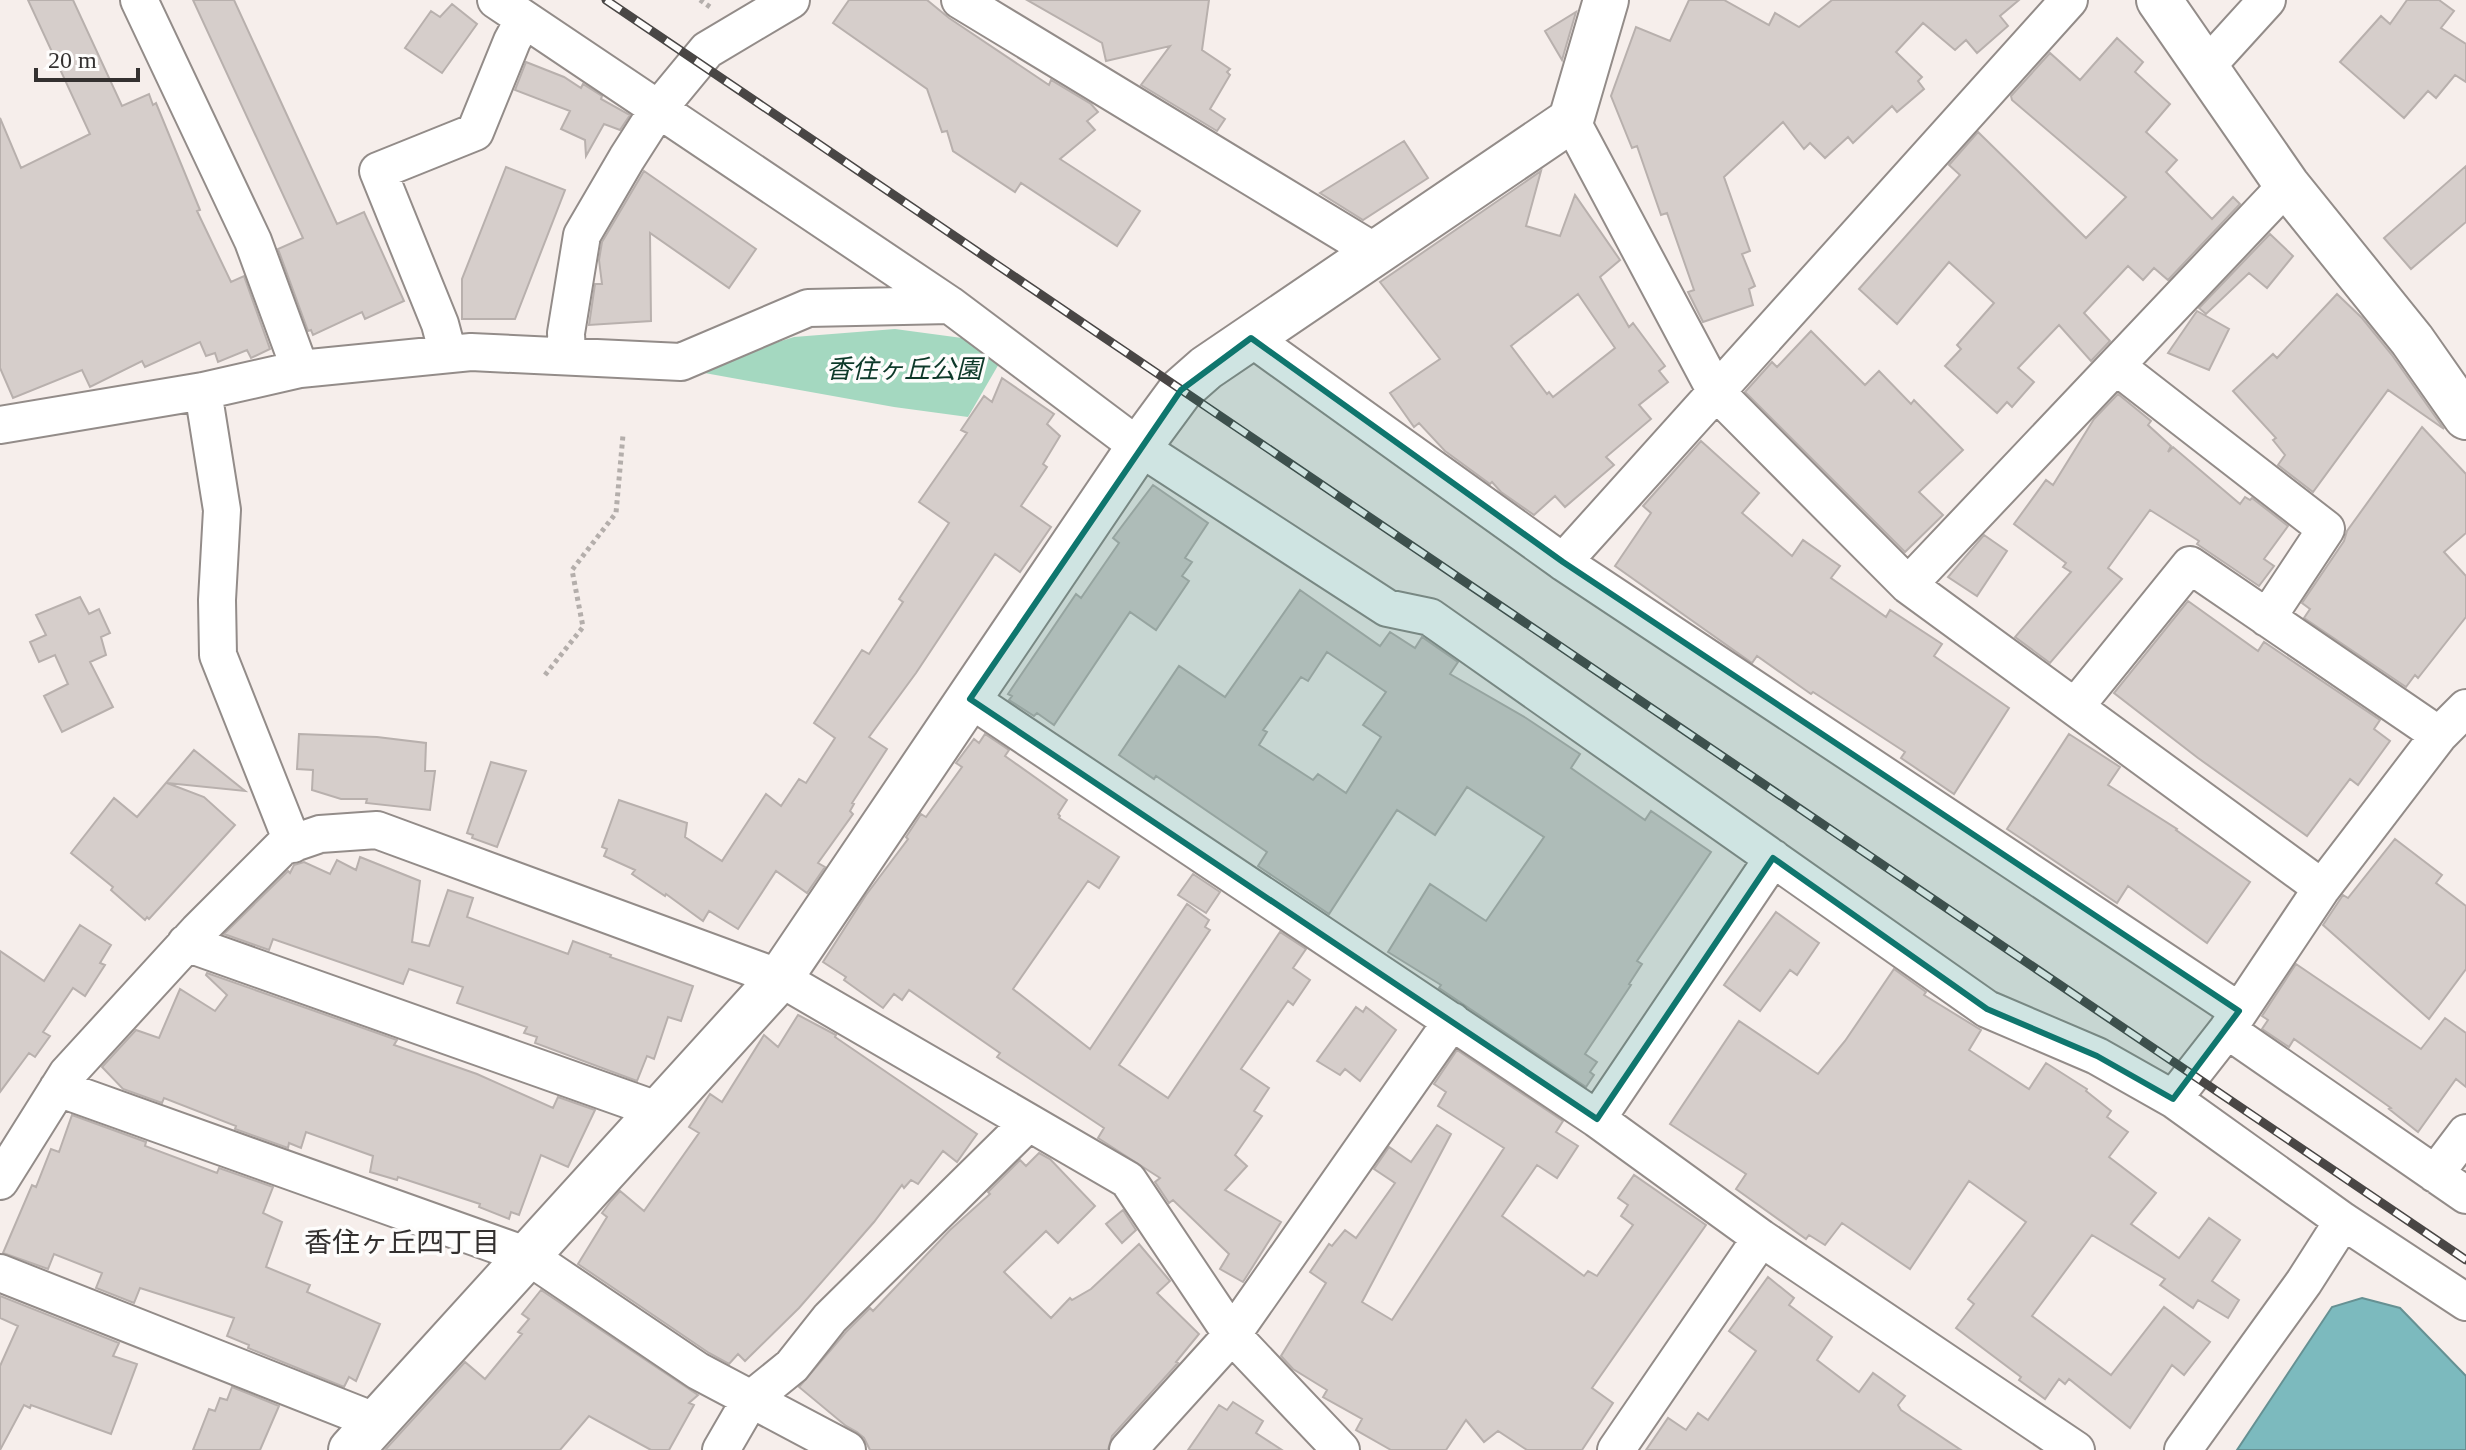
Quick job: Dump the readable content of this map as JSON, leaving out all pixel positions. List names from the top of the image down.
{
  "districts": ["香住ヶ丘四丁目"],
  "parks": ["香住ヶ丘公園"],
  "scale_bar": "20 m"
}
